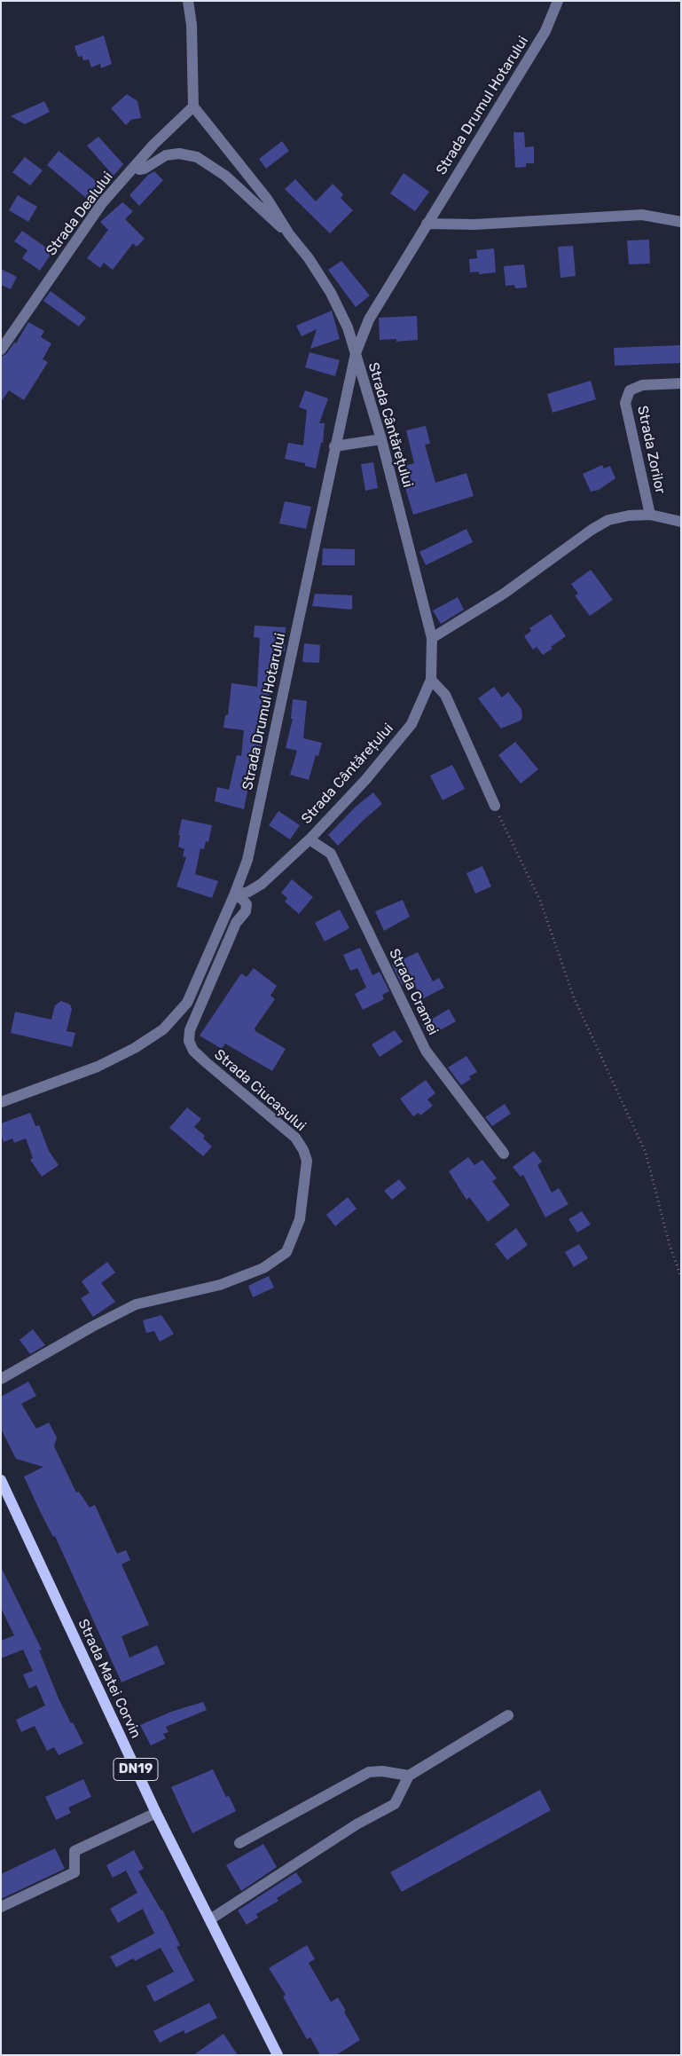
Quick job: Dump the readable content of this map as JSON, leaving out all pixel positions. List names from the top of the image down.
{
  "streets": {
    "main road": ["Strada Matei Corvin", "DN19"],
    "street": [
      "Strada Drumul Hotarului",
      "Strada Dealului",
      "Strada Cântărețului",
      "Strada Zorilor",
      "Strada Cramei",
      "Strada Ciucașului"
    ]
  },
  "crossings": [
    ["Strada Drumul Hotarului", "Strada Cântărețului"],
    ["Strada Drumul Hotarului", "Strada Ciucașului"],
    ["Strada Dealului", "Strada Cântărețului"],
    ["Strada Cântărețului", "Strada Cramei"],
    ["Strada Cântărețului", "Strada Ciucașului"]
  ]
}
